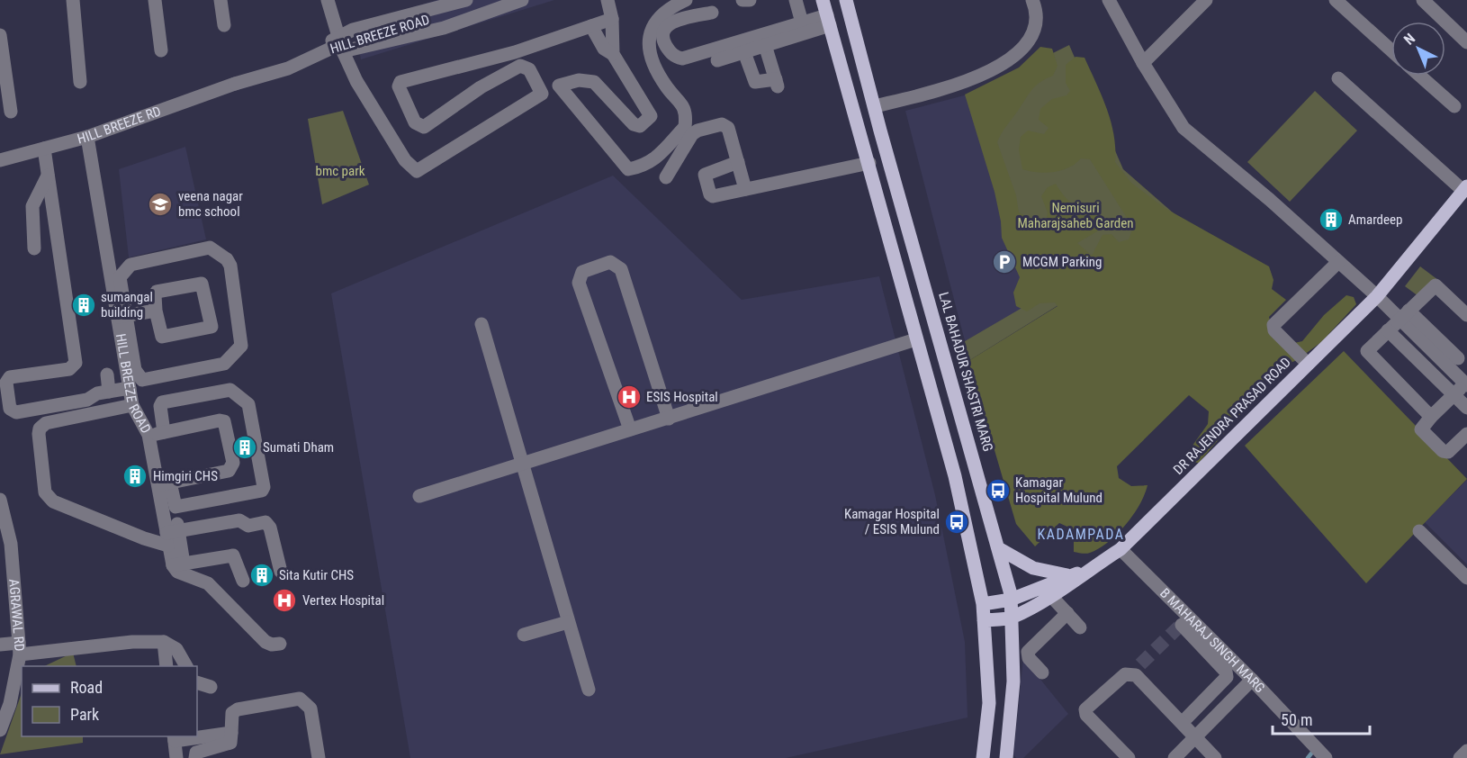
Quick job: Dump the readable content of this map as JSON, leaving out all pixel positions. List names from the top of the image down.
{
  "streets": {
    "main road": ["LAL BAHADUR SHASTRI MARG", "DR RAJENDRA PRASAD ROAD"],
    "street": [
      "HILL BREEZE ROAD",
      "HILL BREEZE RD",
      "AGRAWAL RD",
      "B MAHARAJ SINGH MARG"
    ]
  },
  "crossings": [
    ["HILL BREEZE ROAD", "HILL BREEZE RD"],
    ["LAL BAHADUR SHASTRI MARG", "DR RAJENDRA PRASAD ROAD"],
    ["DR RAJENDRA PRASAD ROAD", "B MAHARAJ SINGH MARG"]
  ],
  "districts": ["KADAMPADA"],
  "parks": ["bmc park", "Nemisuri Maharajsaheb Garden"],
  "places": {
    "school or university": ["veena nagar bmc school"],
    "building": [
      "Amardeep",
      "sumangal building",
      "Sumati Dham",
      "Himgiri CHS",
      "Sita Kutir CHS"
    ],
    "parking": ["MCGM Parking"],
    "hospital": ["ESIS Hospital", "Vertex Hospital"],
    "bus stop": ["Kamagar Hospital Mulund", "Kamagar Hospital / ESIS Mulund"]
  },
  "legend": ["Road", "Park"],
  "scale_bar": "50 m",
  "north": "top left"
}
